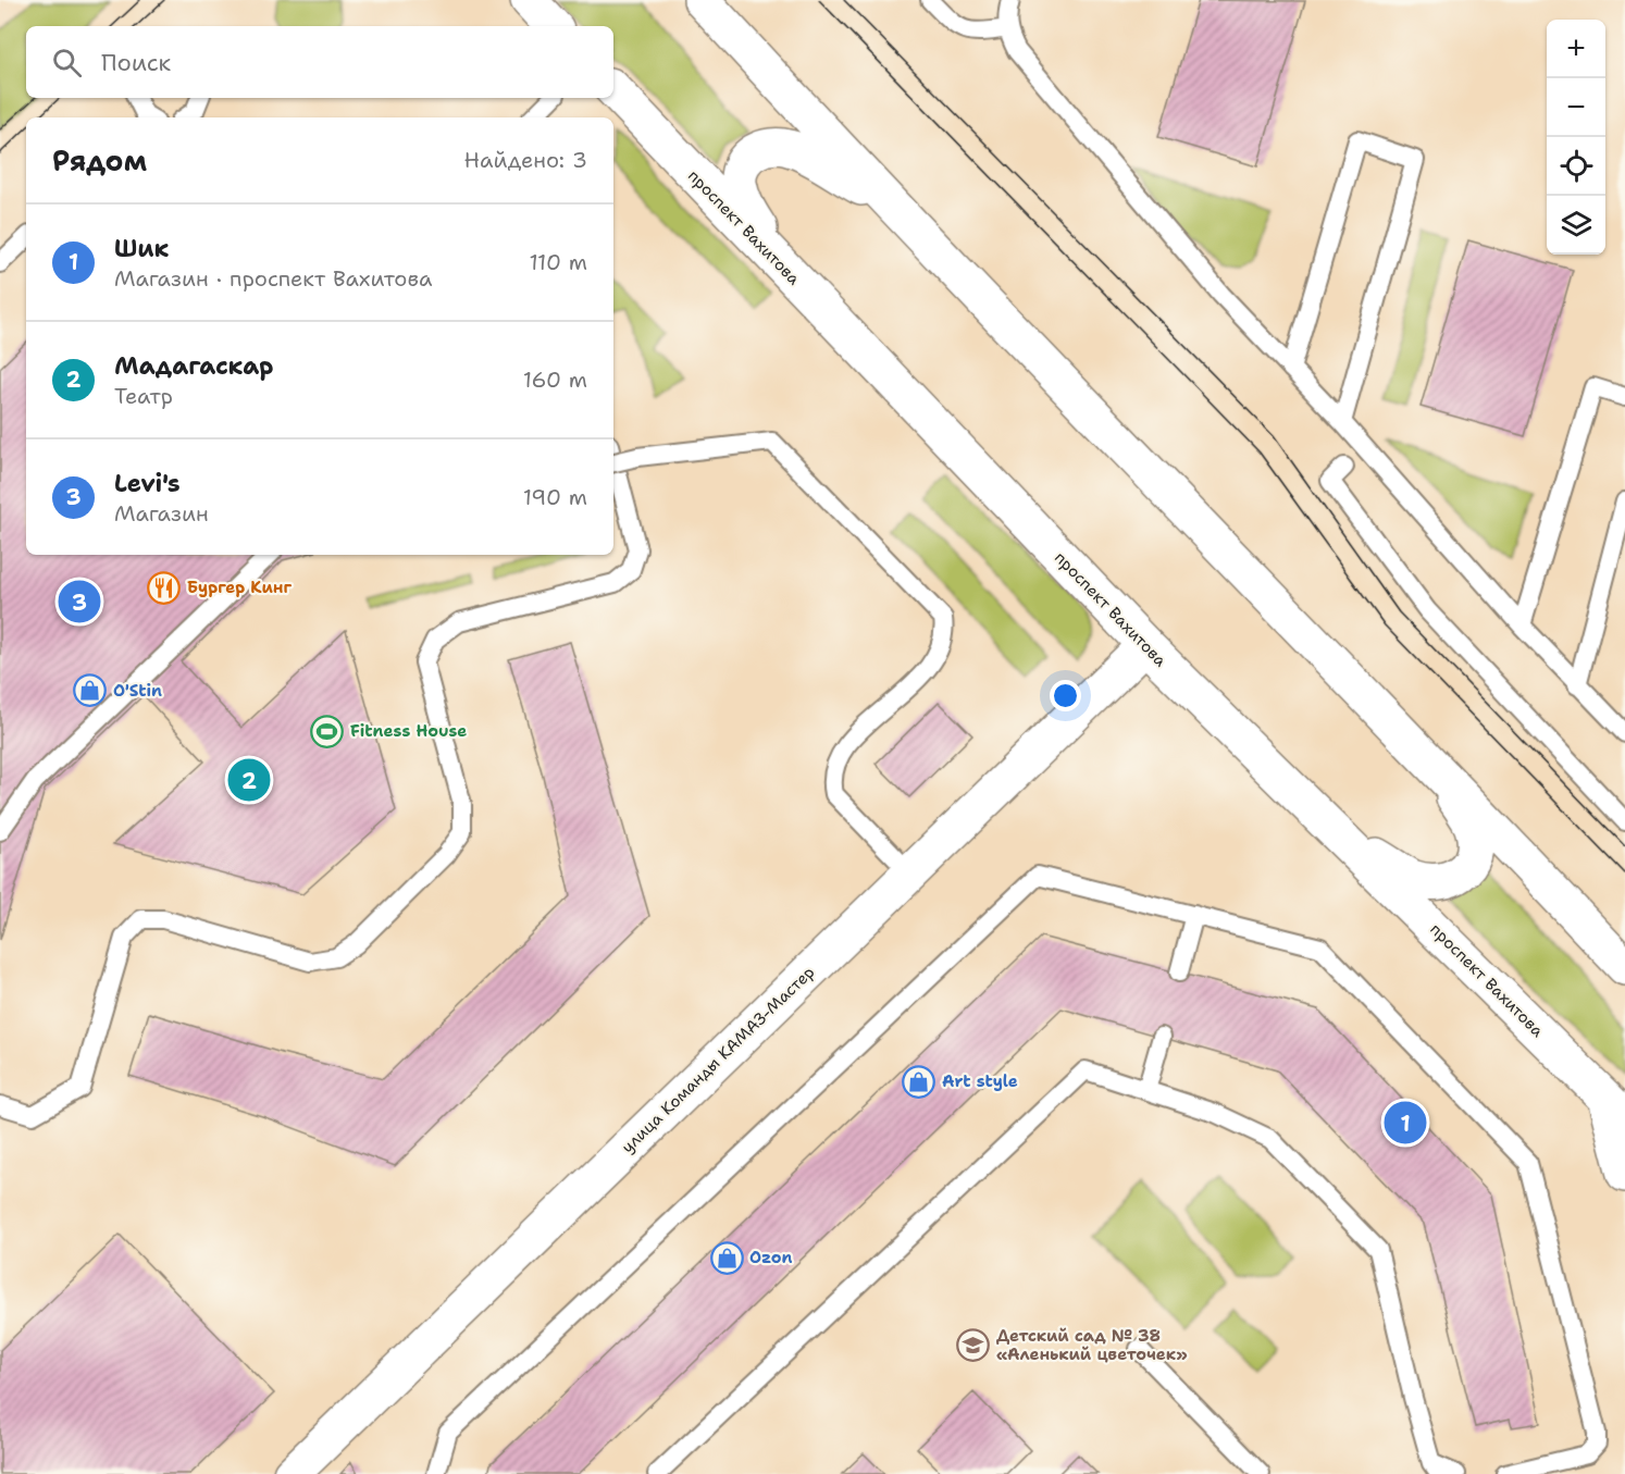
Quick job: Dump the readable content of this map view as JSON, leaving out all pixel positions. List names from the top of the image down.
{
  "streets": {
    "main road": ["проспект Вахитова", "улица Команды КАМАЗ-Мастер"]
  },
  "crossings": [
    ["проспект Вахитова", "улица Команды КАМАЗ-Мастер"]
  ],
  "places": {
    "restaurant": ["Бургер Кинг"],
    "shop": ["O'Stin", "Art style", "Ozon"],
    "sports": ["Fitness House"],
    "school or university": ["Детский сад № 38 «Аленький цветочек»"]
  },
  "page": {
    "map_buttons": ["+", "−"],
    "search": "Поиск",
    "heading": ["Рядом", "Найдено: 3"],
    "list": [
      {
        "mark": "1",
        "name": "Шик",
        "note": "Магазин · проспект Вахитова",
        "value": "110 m"
      },
      {
        "mark": "2",
        "name": "Мадагаскар",
        "note": "Театр",
        "value": "160 m"
      },
      {
        "mark": "3",
        "name": "Levi's",
        "note": "Магазин",
        "value": "190 m"
      }
    ],
    "pins": ["3", "2", "1"]
  }
}
